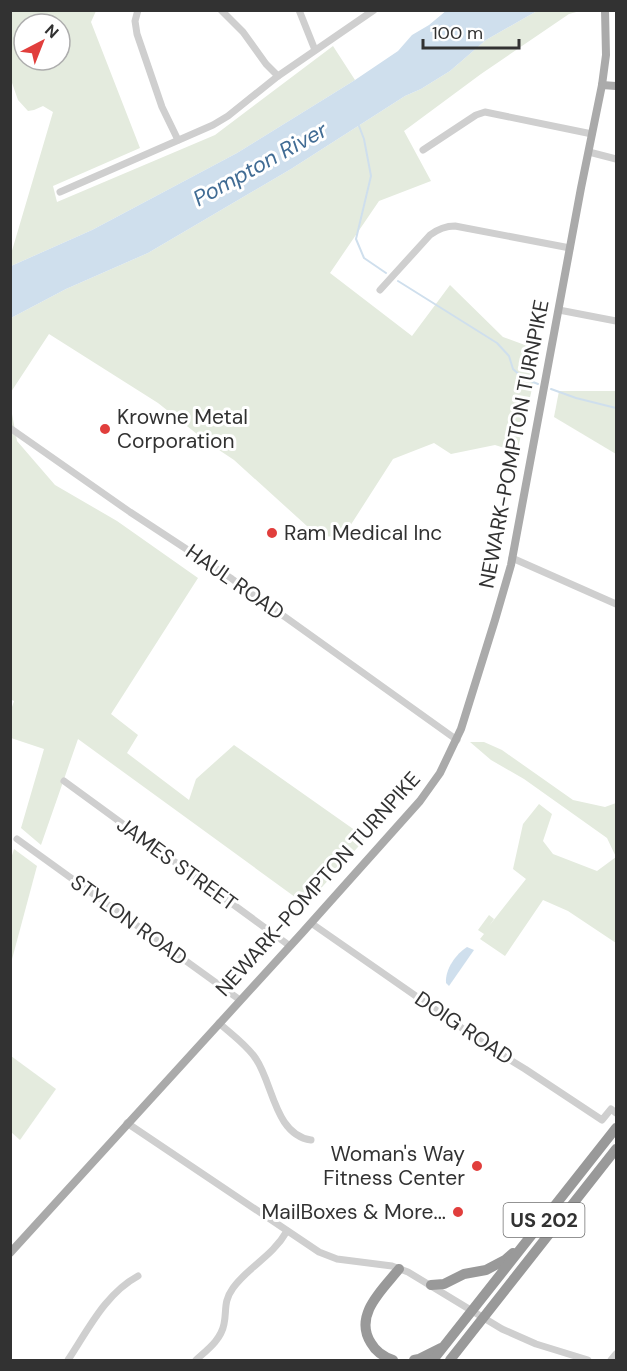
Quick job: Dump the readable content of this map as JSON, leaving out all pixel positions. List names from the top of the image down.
{
  "streets": {
    "highway": ["US 202"],
    "main road": ["NEWARK-POMPTON TURNPIKE"],
    "street": [
      "HAUL ROAD",
      "JAMES STREET",
      "STYLON ROAD",
      "DOIG ROAD"
    ]
  },
  "crossings": [
    ["NEWARK-POMPTON TURNPIKE", "HAUL ROAD"],
    ["NEWARK-POMPTON TURNPIKE", "JAMES STREET"],
    ["NEWARK-POMPTON TURNPIKE", "STYLON ROAD"],
    ["NEWARK-POMPTON TURNPIKE", "DOIG ROAD"]
  ],
  "water": ["Pompton River"],
  "places": [
    "Krowne Metal Corporation",
    "Ram Medical Inc",
    "Woman's Way Fitness Center",
    "MailBoxes & More..."
  ],
  "scale_bar": "100 m",
  "north": "top right"
}
